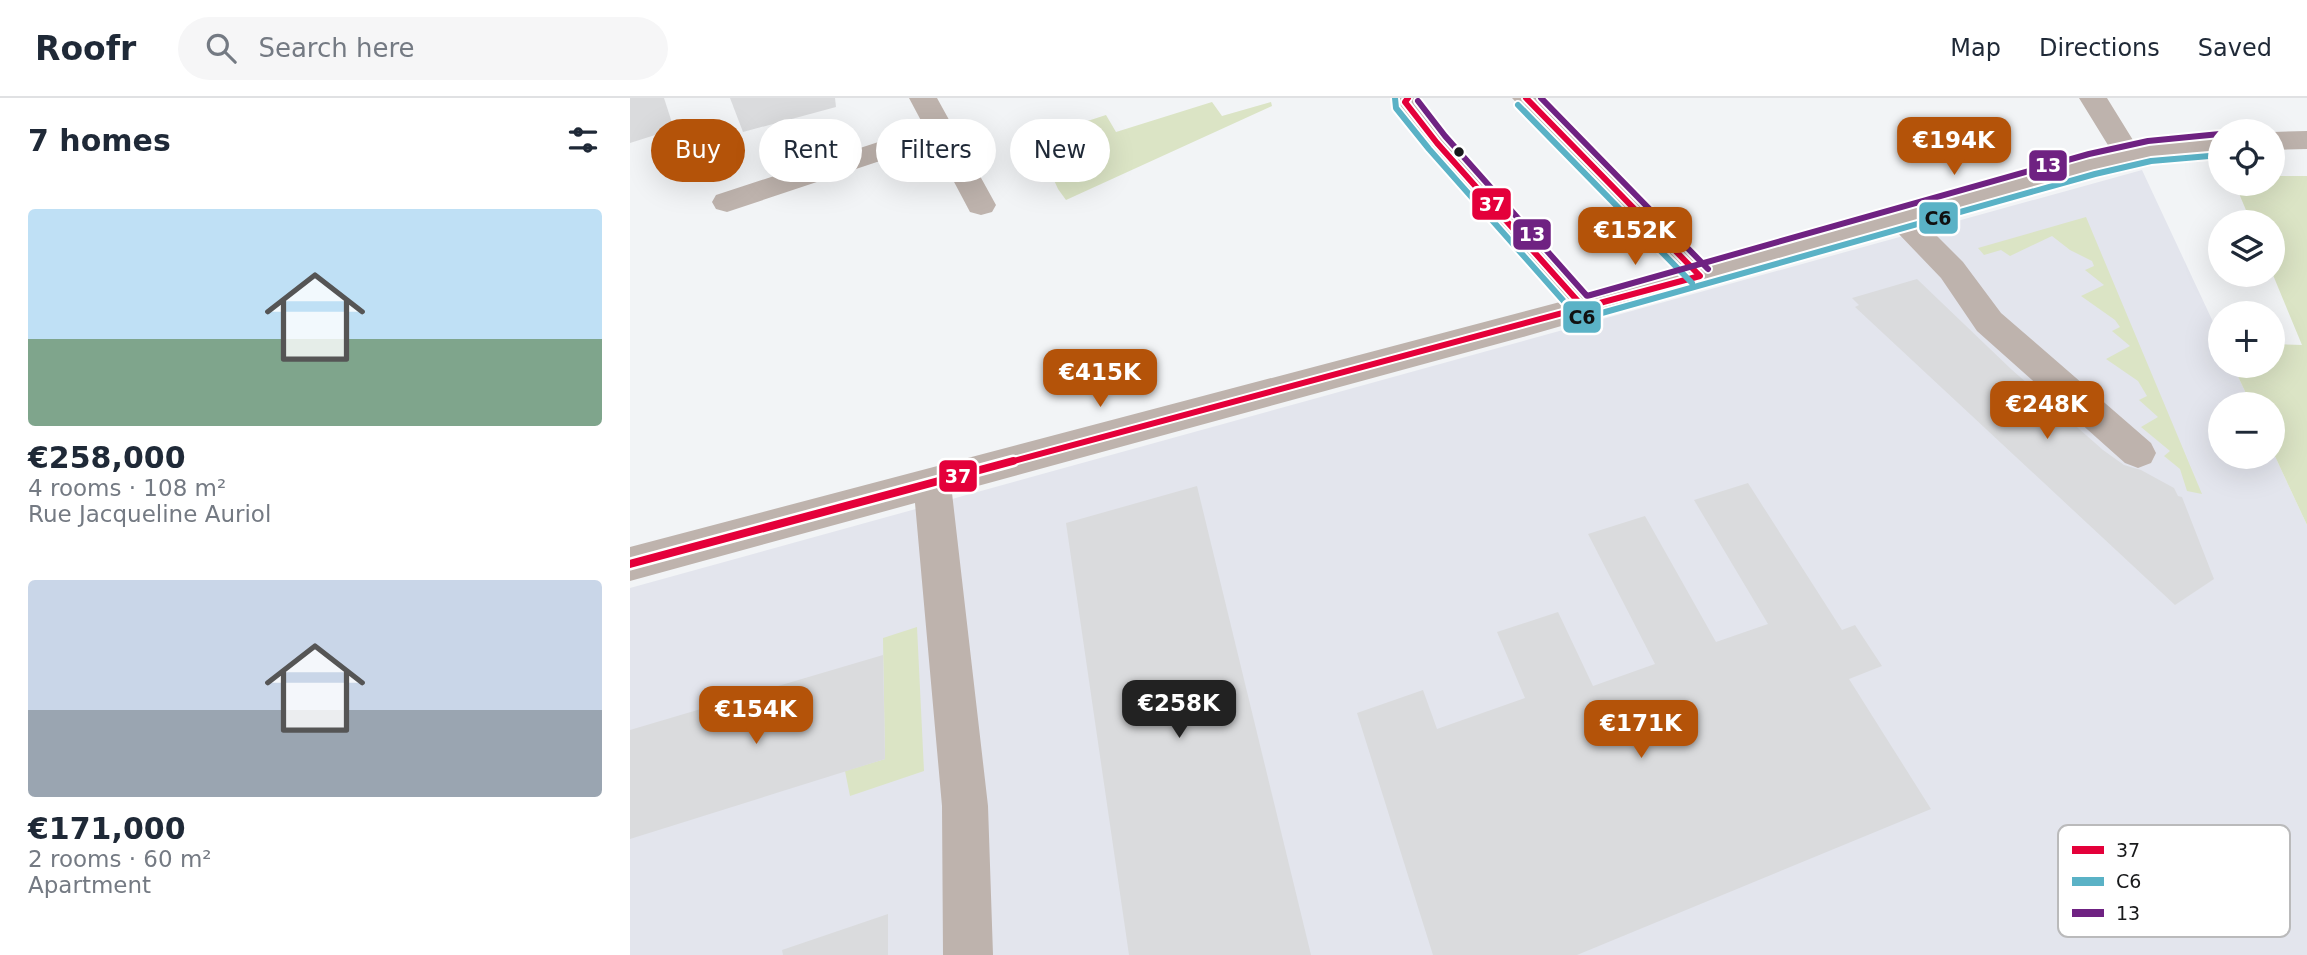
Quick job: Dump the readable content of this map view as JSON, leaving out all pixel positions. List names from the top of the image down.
{
  "lines": ["transit line 37", "transit line C6", "transit line 13"],
  "legend": ["37", "C6", "13"],
  "page": {
    "header": "Roofr",
    "search": "Search here",
    "nav": ["Map", "Directions", "Saved"],
    "heading": "7 homes",
    "price": [
      "€194K",
      "€152K",
      "€415K",
      "€248K",
      "€258K",
      "€154K",
      "€171K"
    ],
    "map_buttons": ["+", "−"],
    "chip": [
      "Buy",
      "Rent",
      "Filters",
      "New"
    ],
    "list": [
      {
        "name": "€258,000",
        "note": "4 rooms · 108 m² · Rue Jacqueline Auriol"
      },
      {
        "name": "€171,000",
        "note": "2 rooms · 60 m² · Apartment"
      }
    ]
  }
}
